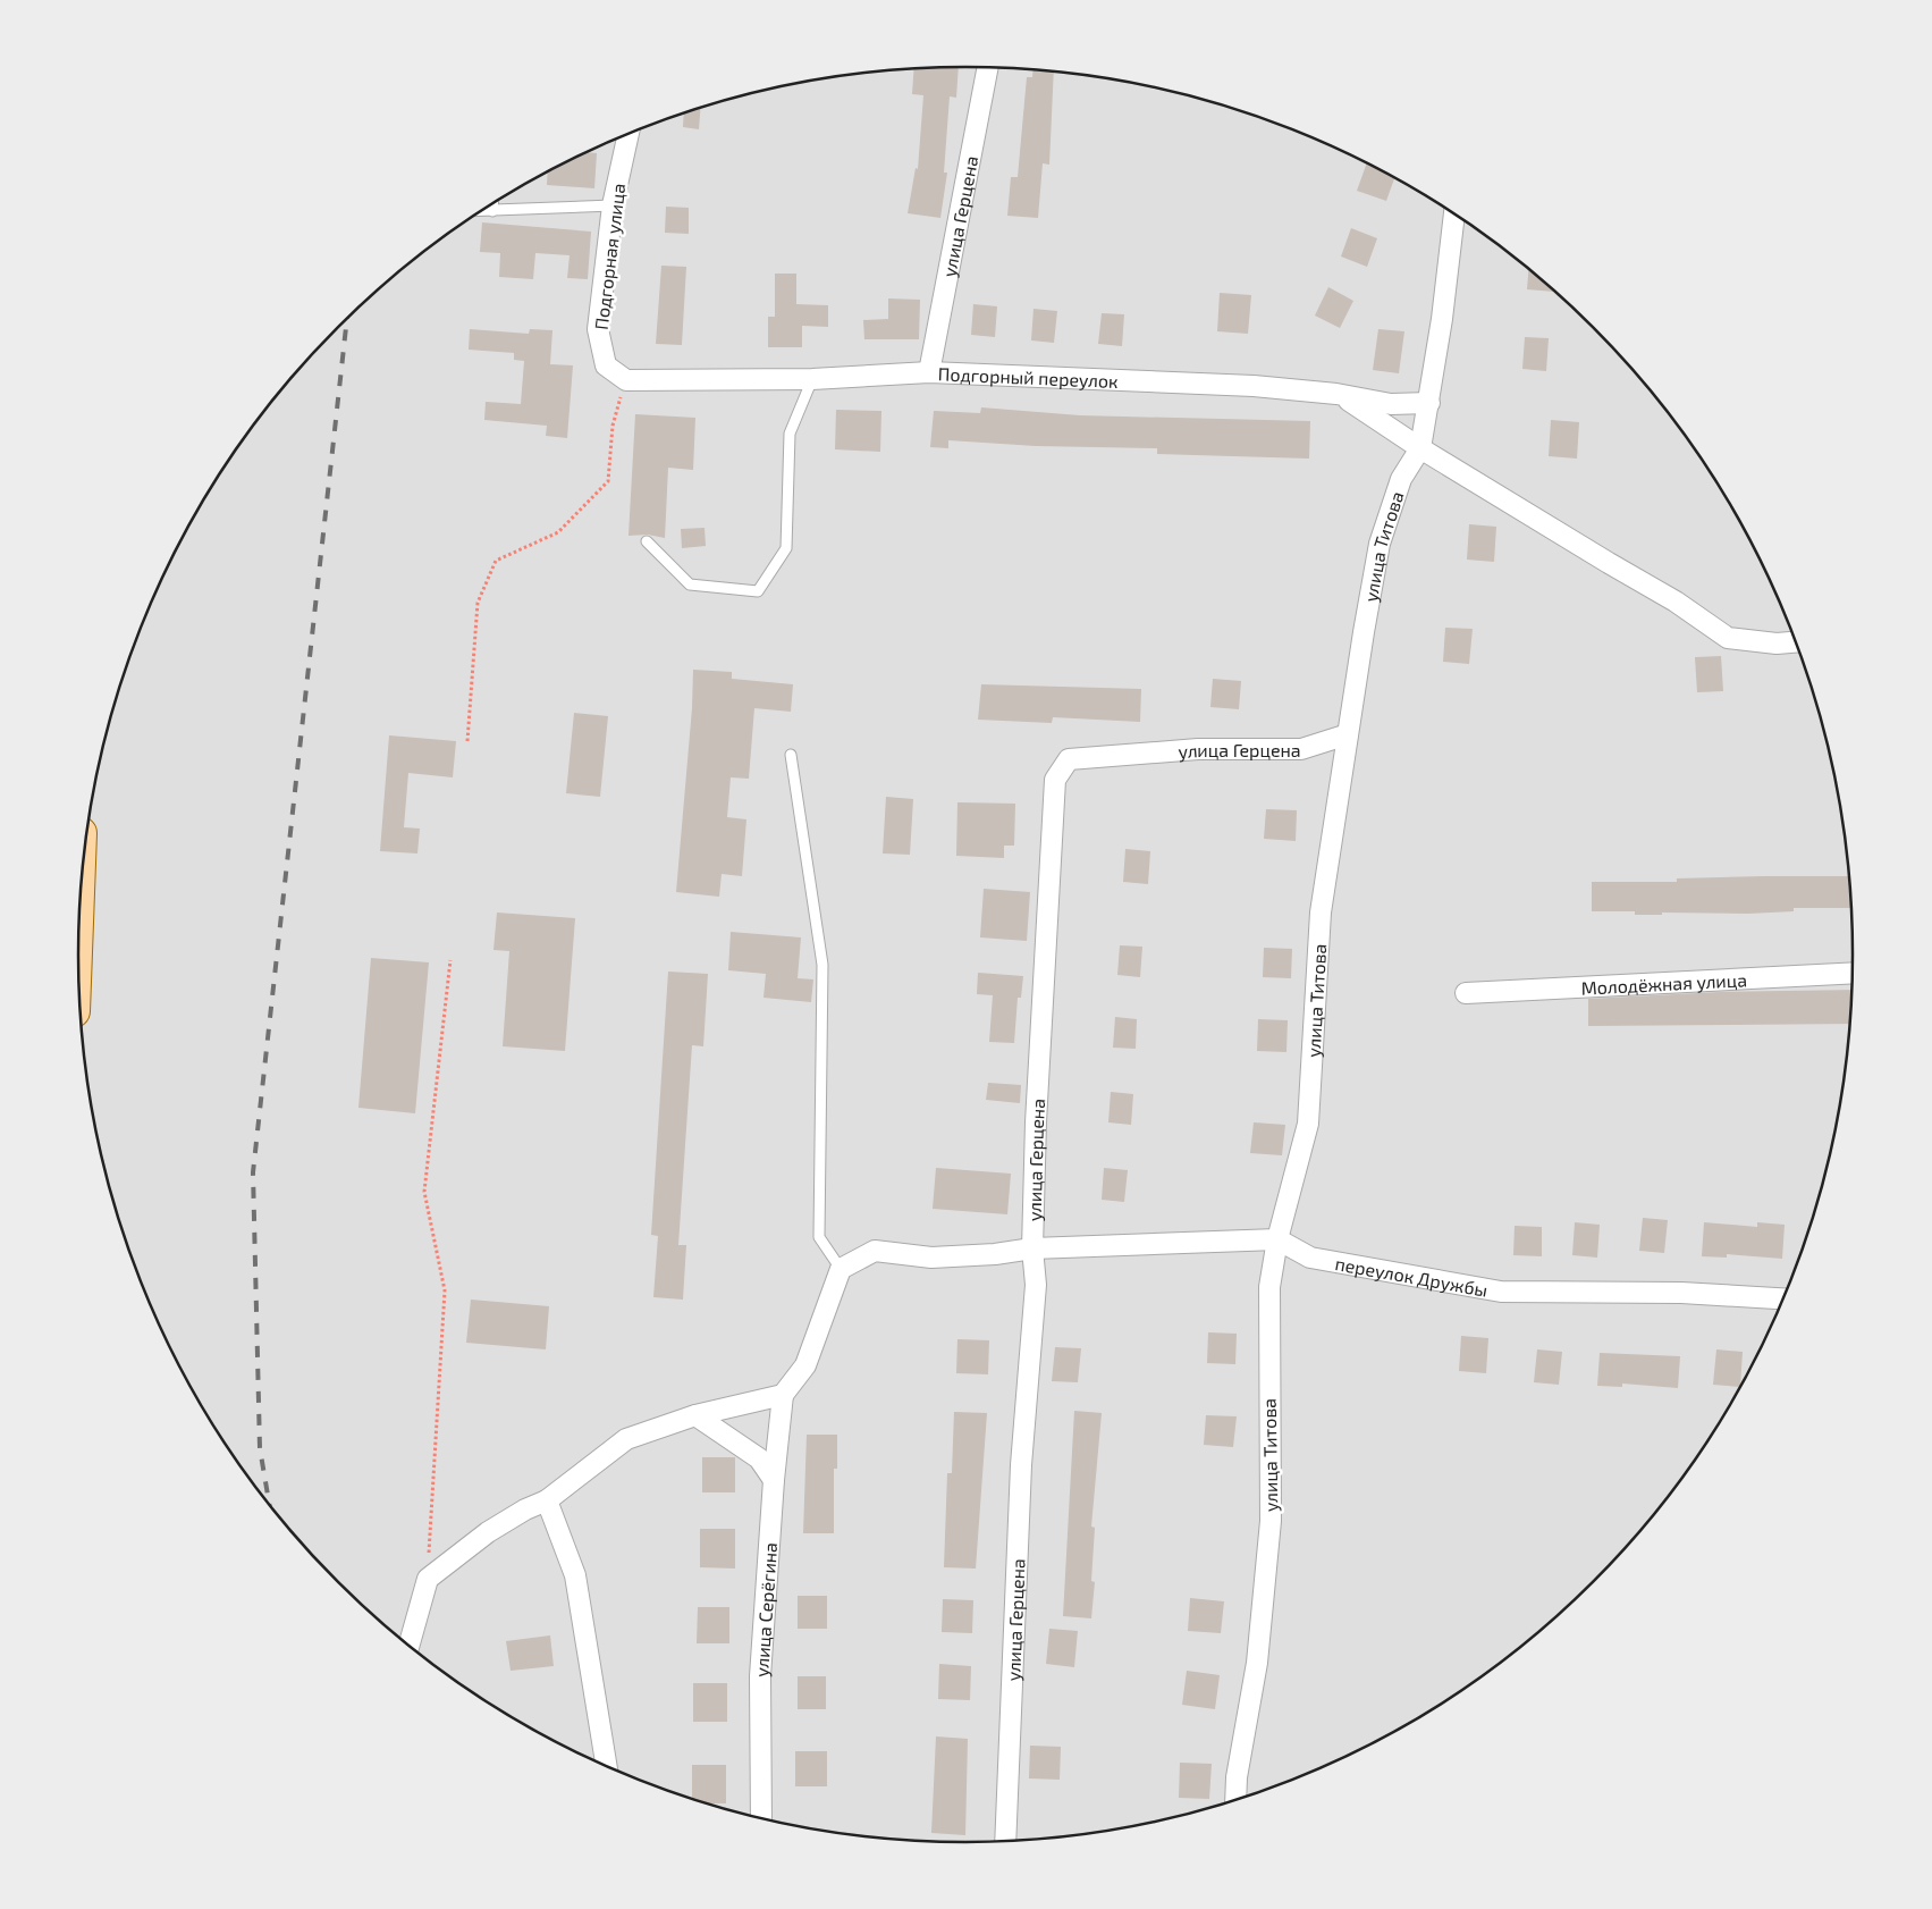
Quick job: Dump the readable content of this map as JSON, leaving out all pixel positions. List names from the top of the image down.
{
  "streets": {
    "street": [
      "улица Герцена",
      "Подгорная улица",
      "Подгорный переулок",
      "улица Титова",
      "Молодёжная улица",
      "переулок Дружбы",
      "улица Серёгина"
    ]
  },
  "crossings": [
    ["улица Герцена", "Подгорный переулок"],
    ["улица Герцена", "улица Титова"],
    ["Подгорная улица", "Подгорный переулок"],
    ["Подгорный переулок", "улица Титова"],
    ["улица Титова", "переулок Дружбы"]
  ]
}
